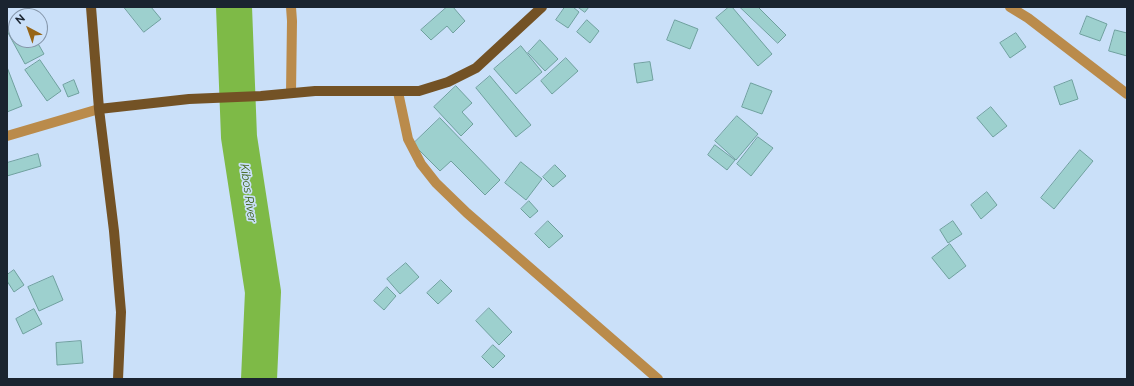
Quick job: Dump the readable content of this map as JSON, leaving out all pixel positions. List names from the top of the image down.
{
  "water": ["Kibos River"],
  "north": "top left"
}
